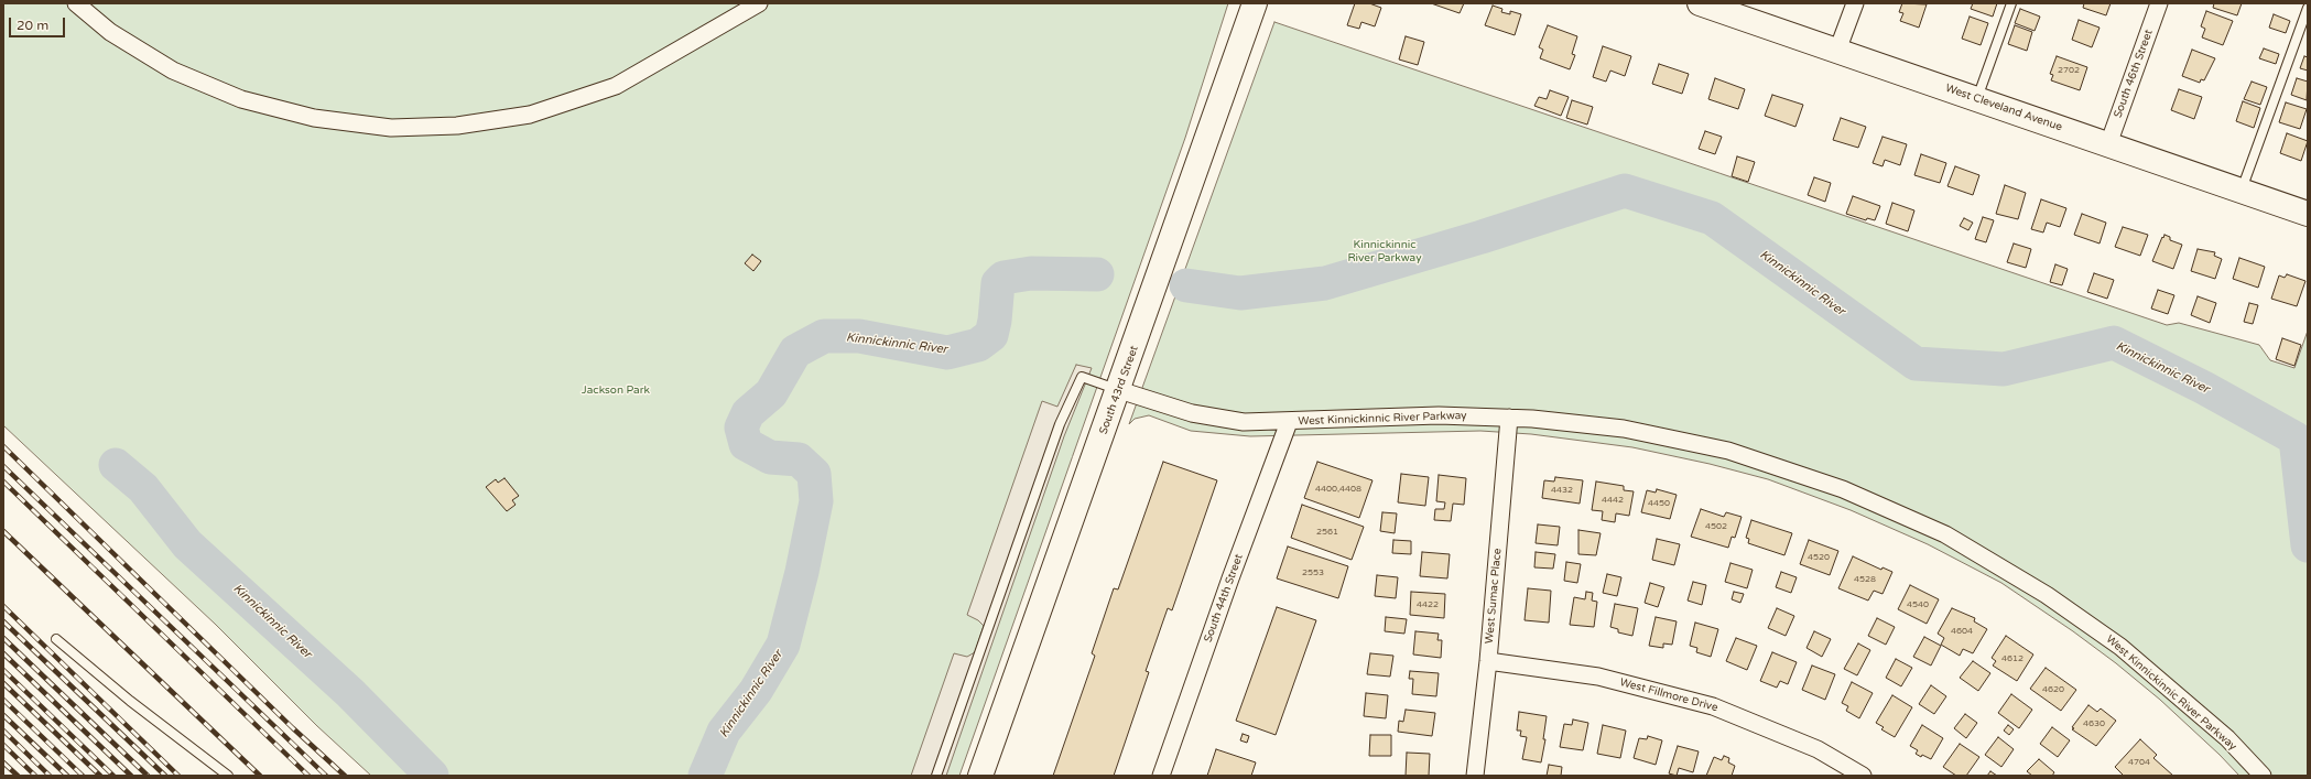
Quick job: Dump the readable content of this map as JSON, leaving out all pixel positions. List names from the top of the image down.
{
  "streets": {
    "main road": ["West Cleveland Avenue", "South 43rd Street"],
    "street": [
      "South 46th Street",
      "West Kinnickinnic River Parkway",
      "West Sumac Place",
      "South 44th Street",
      "West Fillmore Drive"
    ]
  },
  "crossings": [
    ["South 46th Street", "West Cleveland Avenue"],
    ["South 43rd Street", "West Kinnickinnic River Parkway"],
    ["West Kinnickinnic River Parkway", "West Sumac Place"],
    ["West Kinnickinnic River Parkway", "South 44th Street"],
    ["West Sumac Place", "West Fillmore Drive"]
  ],
  "water": ["Kinnickinnic River"],
  "parks": ["Kinnickinnic River Parkway", "Jackson Park"],
  "house_numbers": [
    "2702",
    "4400,4408",
    "4432",
    "4442",
    "4450",
    "4502",
    "2561",
    "4520",
    "2553",
    "4528",
    "4422",
    "4540",
    "4604",
    "4612",
    "4620",
    "4630",
    "4704"
  ],
  "scale_bar": "20 m"
}
